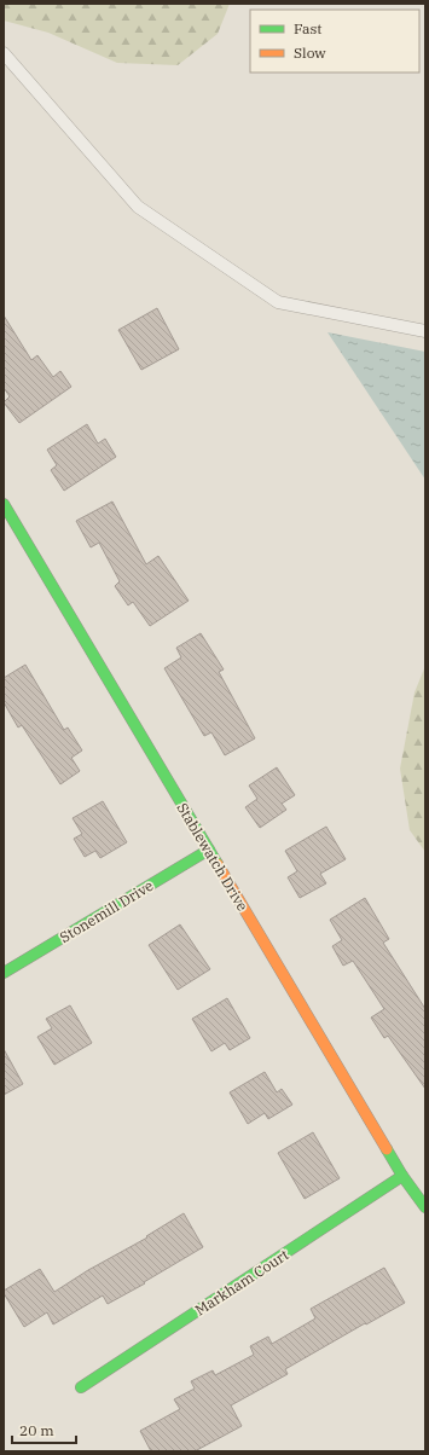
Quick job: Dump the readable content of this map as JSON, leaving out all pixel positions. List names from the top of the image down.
{
  "streets": {
    "street": ["Stablewatch Drive", "Stonemill Drive", "Markham Court"]
  },
  "crossings": [
    ["Stablewatch Drive", "Stonemill Drive"],
    ["Stablewatch Drive", "Markham Court"]
  ],
  "legend": ["Fast", "Slow"],
  "scale_bar": "20 m"
}
